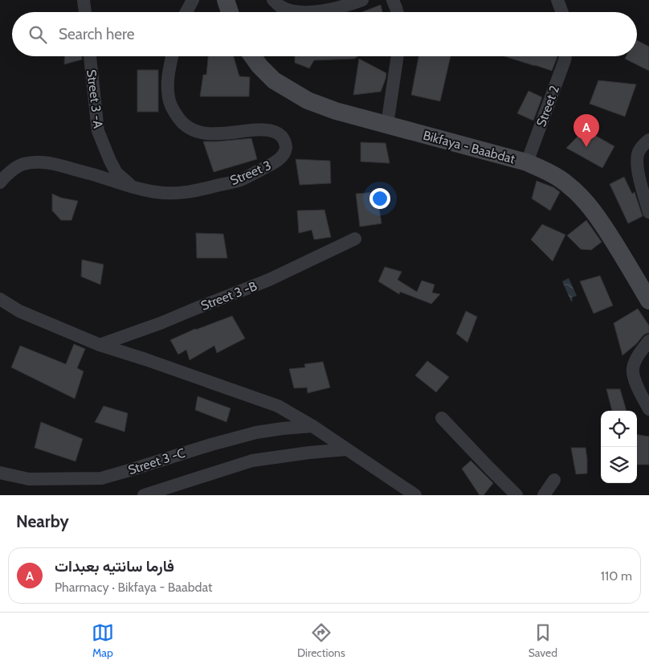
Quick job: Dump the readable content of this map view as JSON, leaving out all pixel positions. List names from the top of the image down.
{
  "streets": {
    "main road": ["Bikfaya - Baabdat"],
    "street": [
      "Street 3 -A",
      "Street 2",
      "Street 3",
      "Street 3 -B",
      "Street 3 -C"
    ]
  },
  "crossings": [
    ["Street 3 -A", "Street 3"],
    ["Street 2", "Bikfaya - Baabdat"]
  ],
  "page": {
    "search": "Search here",
    "pins": "A",
    "heading": "Nearby",
    "list": [
      {
        "mark": "A",
        "name": "فارما سانتيه بعبدات",
        "note": "Pharmacy · Bikfaya - Baabdat",
        "value": "110 m"
      }
    ],
    "nav": ["Map", "Directions", "Saved"]
  }
}
